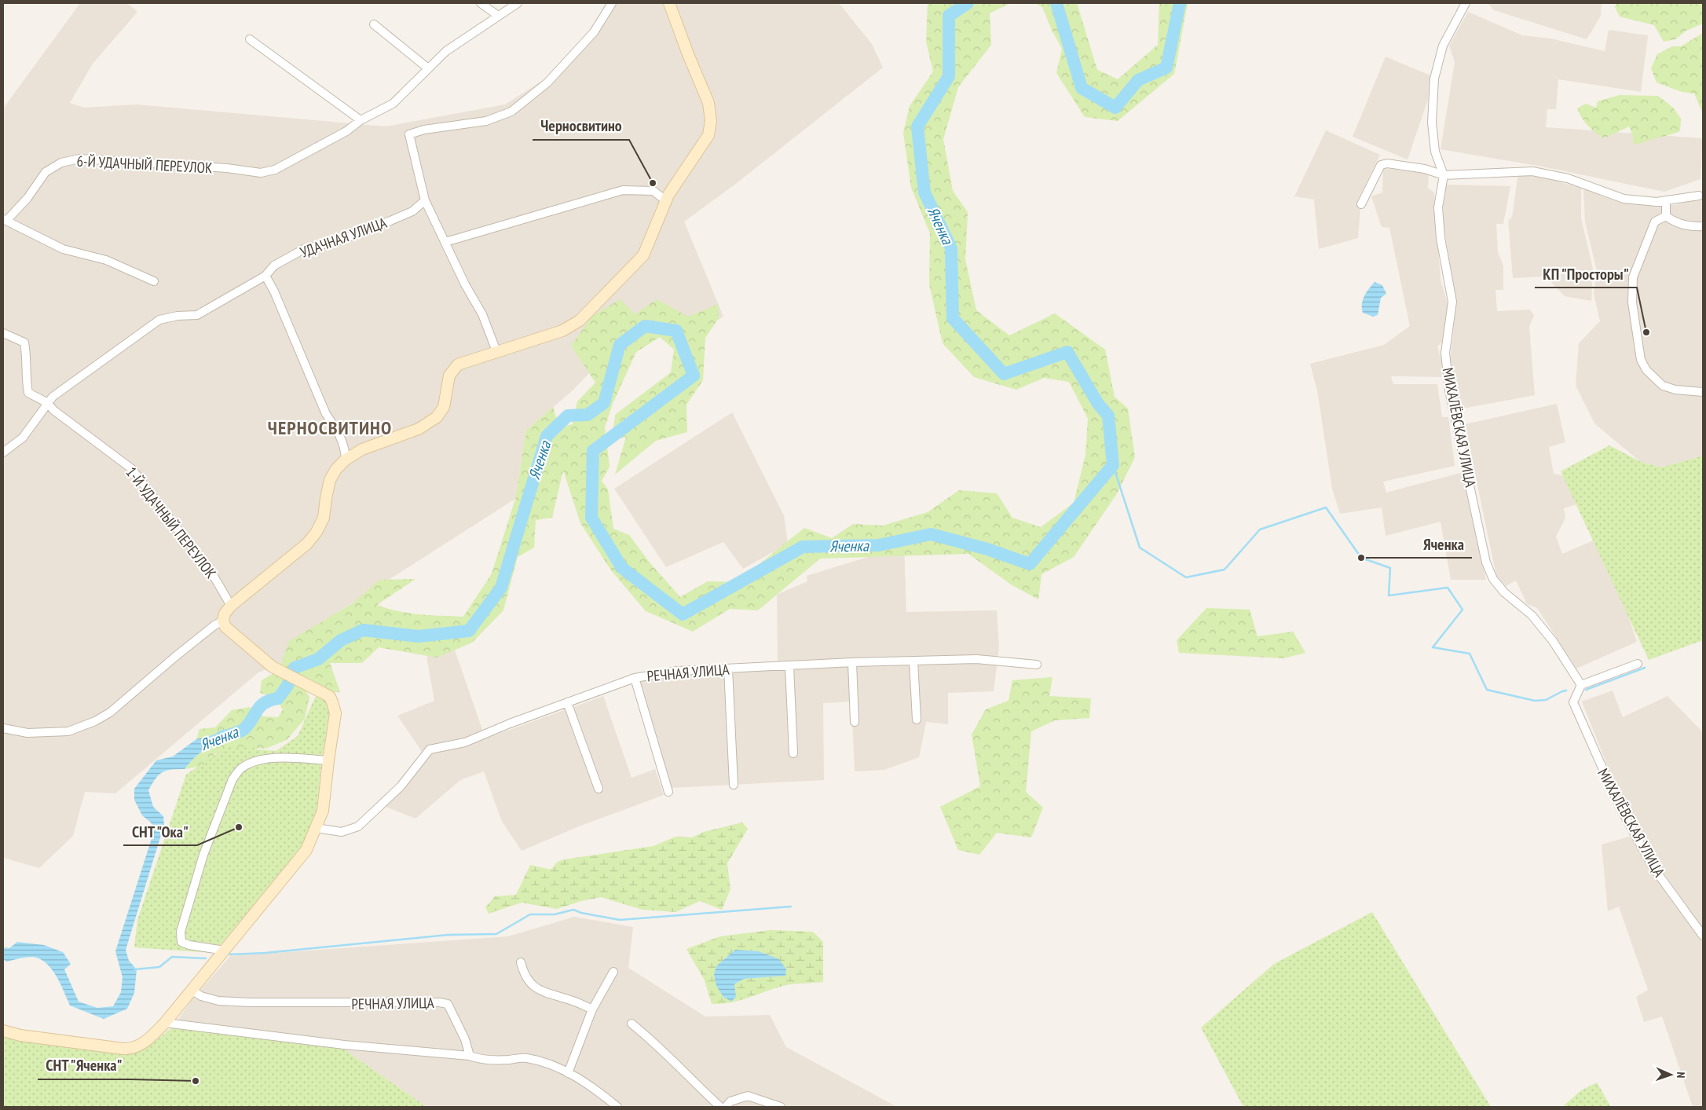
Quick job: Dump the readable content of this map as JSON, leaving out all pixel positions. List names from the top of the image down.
{
  "streets": {
    "street": [
      "6-Й УДАЧНЫЙ ПЕРЕУЛОК",
      "УДАЧНАЯ УЛИЦА",
      "МИХАЛЁВСКАЯ УЛИЦА",
      "1-Й УДАЧНЫЙ ПЕРЕУЛОК",
      "РЕЧНАЯ УЛИЦА"
    ]
  },
  "crossings": [
    ["УДАЧНАЯ УЛИЦА", "1-Й УДАЧНЫЙ ПЕРЕУЛОК"]
  ],
  "districts": ["ЧЕРНОСВИТИНО"],
  "water": ["Яченка"],
  "places": [
    "Черносвитино",
    "КП \"Просторы\"",
    "Яченка",
    "СНТ \"Ока\"",
    "СНТ \"Яченка\""
  ],
  "north": "right"
}
